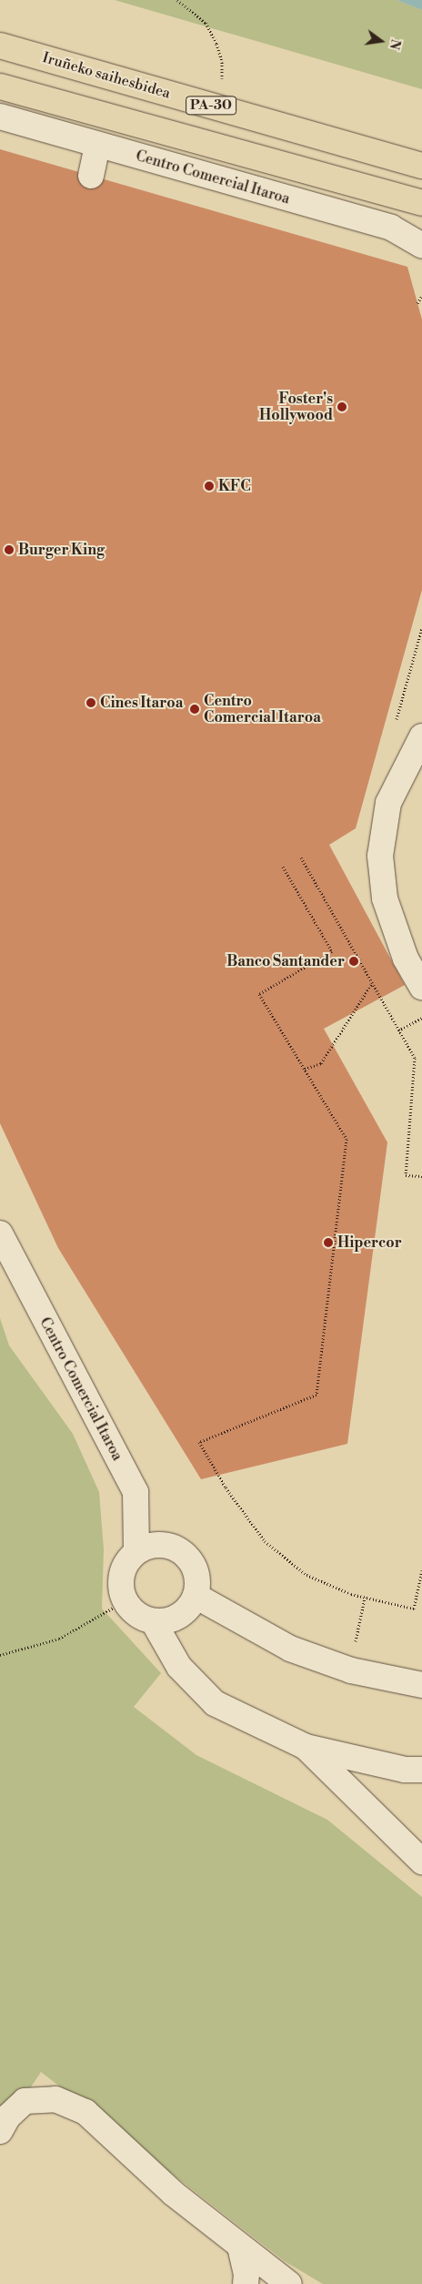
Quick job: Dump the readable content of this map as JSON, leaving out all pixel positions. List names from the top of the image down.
{
  "streets": {
    "highway": ["Iruñeko saihesbidea", "PA-30"],
    "street": ["Centro Comercial Itaroa"]
  },
  "places": [
    "Foster's Hollywood",
    "KFC",
    "Burger King",
    "Cines Itaroa",
    "Centro Comercial Itaroa",
    "Banco Santander",
    "Hipercor"
  ],
  "north": "right"
}
